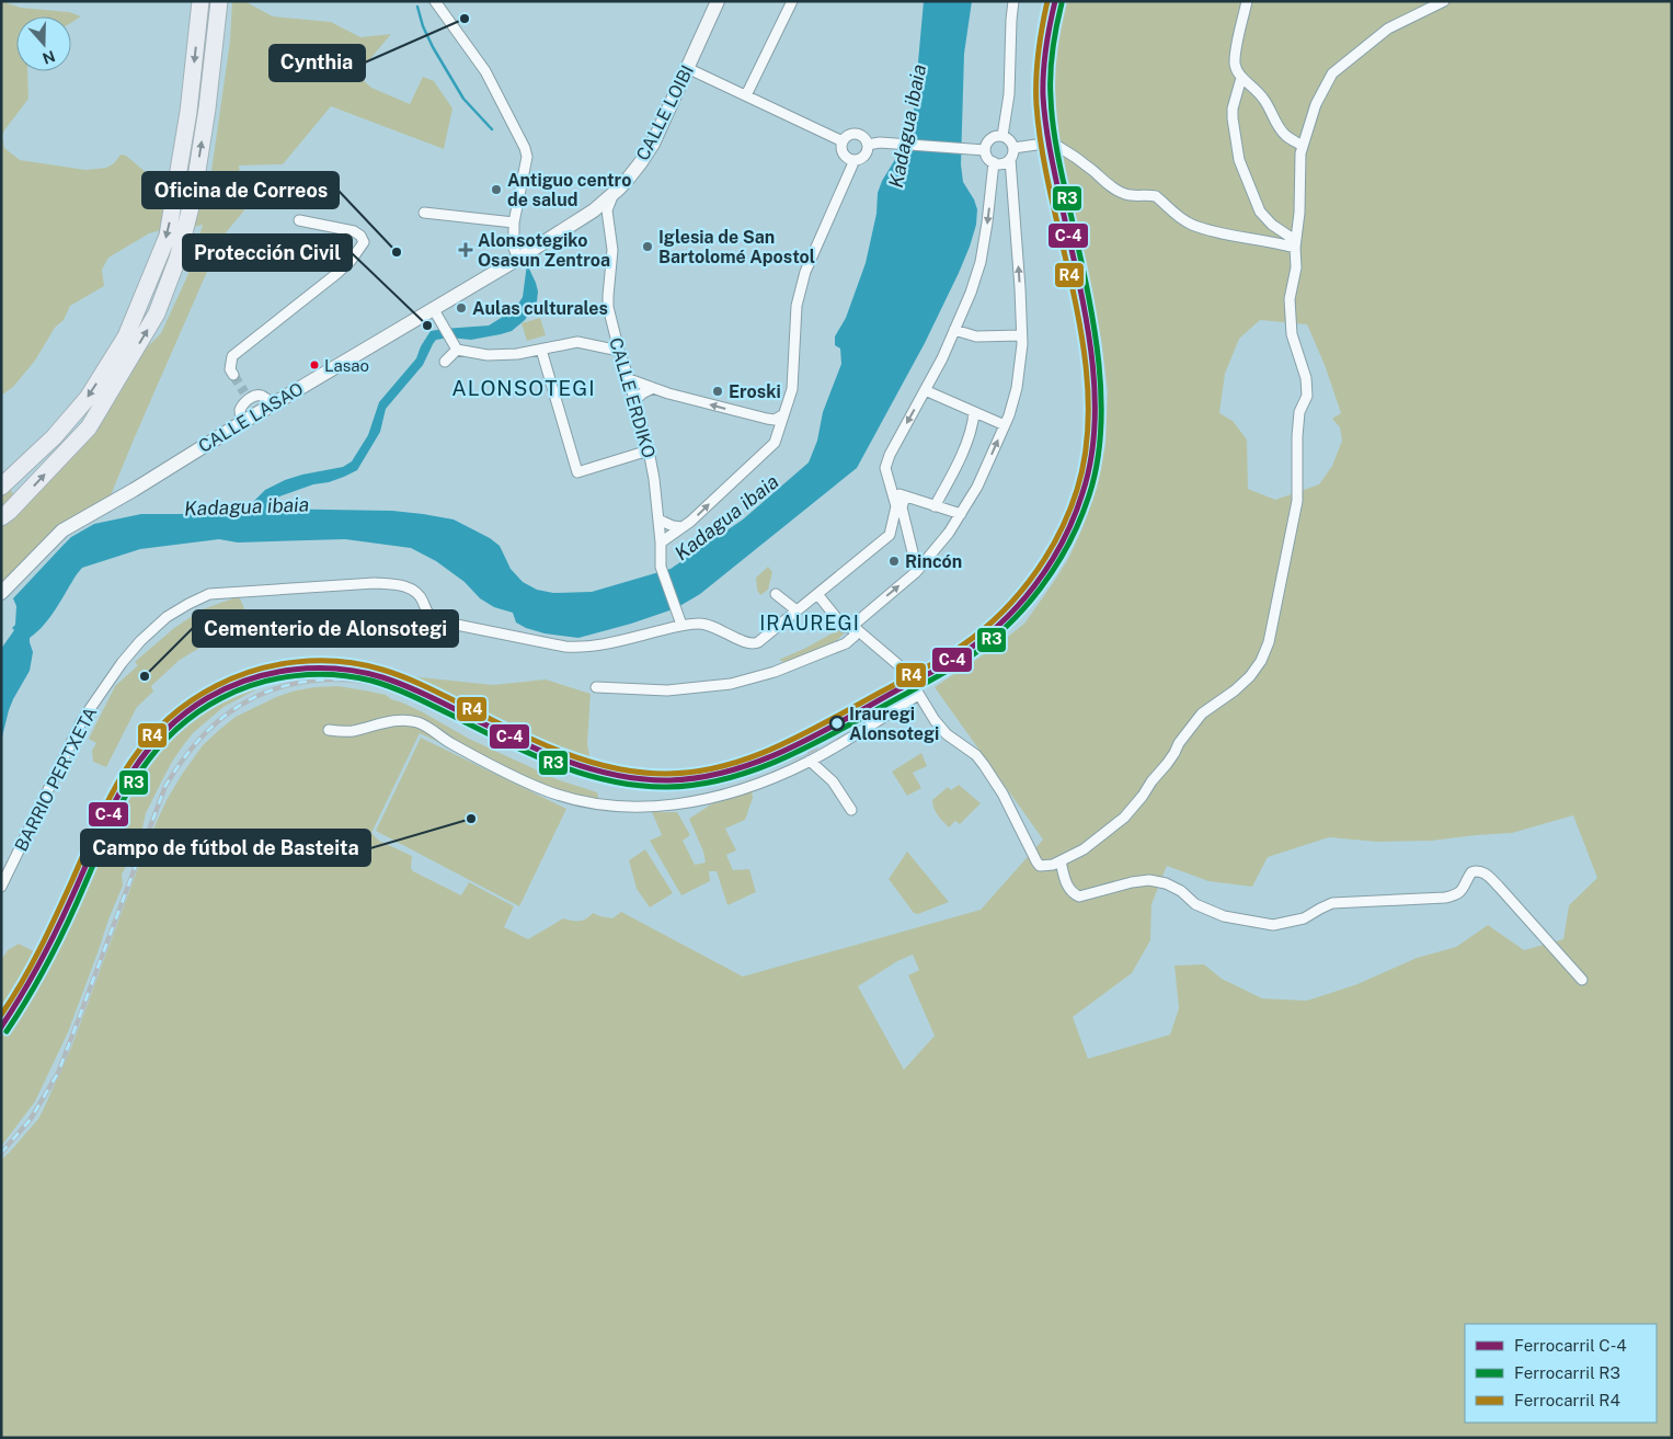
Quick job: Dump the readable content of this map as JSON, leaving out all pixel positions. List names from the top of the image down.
{
  "streets": {
    "street": [
      "CALLE LOIBI",
      "CALLE ERDIKO",
      "CALLE LASAO",
      "BARRIO PERTXETA"
    ]
  },
  "crossings": [
    ["CALLE LOIBI", "CALLE ERDIKO"],
    ["CALLE LOIBI", "CALLE LASAO"],
    ["CALLE ERDIKO", "BARRIO PERTXETA"]
  ],
  "districts": ["ALONSOTEGI", "IRAUREGI"],
  "water": ["Kadagua ibaia"],
  "places": {
    "other": [
      "Cynthia",
      "Antiguo centro de salud",
      "Iglesia de San Bartolomé Apostol",
      "Oficina de Correos",
      "Aulas culturales",
      "Protección Civil",
      "Lasao",
      "Eroski",
      "Rincón",
      "Cementerio de Alonsotegi",
      "Irauregi Alonsotegi",
      "Campo de fútbol de Basteita"
    ],
    "health": ["Alonsotegiko Osasun Zentroa"]
  },
  "lines": ["rail line C-4", "rail line R4", "rail line R3"],
  "legend": ["Ferrocarril C-4", "Ferrocarril R3", "Ferrocarril R4"],
  "north": "bottom"
}
